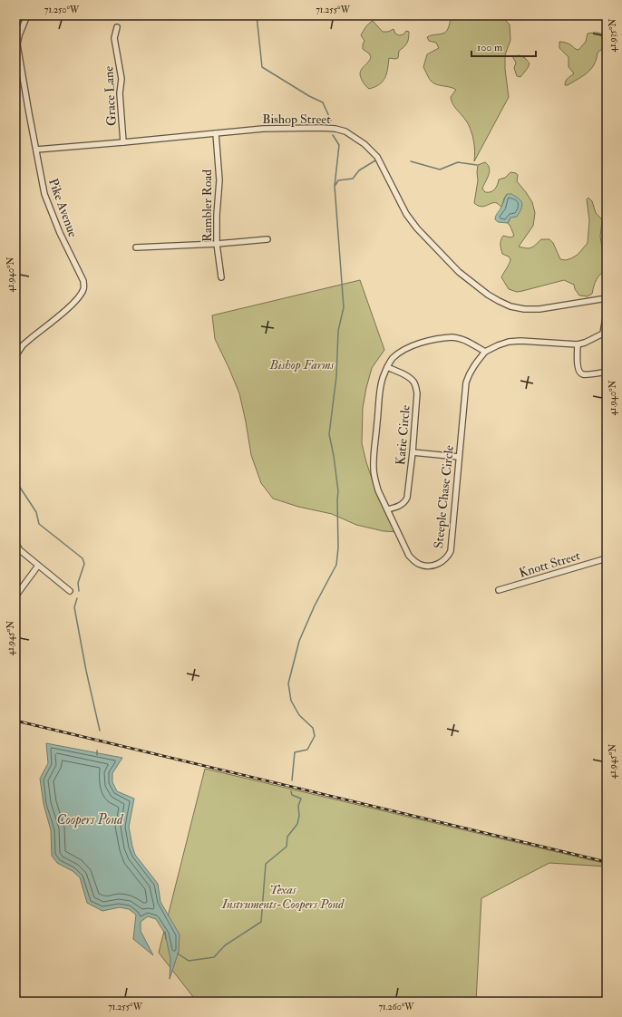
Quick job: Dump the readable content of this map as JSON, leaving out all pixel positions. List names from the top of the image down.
{
  "streets": {
    "street": [
      "Grace Lane",
      "Bishop Street",
      "Rambler Road",
      "Pike Avenue",
      "Katie Circle",
      "Steeple Chase Circle",
      "Knott Street"
    ]
  },
  "crossings": [
    ["Grace Lane", "Bishop Street"],
    ["Bishop Street", "Rambler Road"],
    ["Bishop Street", "Pike Avenue"],
    ["Katie Circle", "Steeple Chase Circle"]
  ],
  "water": ["Coopers Pond"],
  "parks": ["Bishop Farms", "Texas Instruments-Coopers Pond"],
  "scale_bar": "100 m",
  "coordinates": [
    "71.250°W",
    "71.255°W",
    "41.935°N",
    "41.940°N",
    "41.945°N",
    "71.260°W"
  ]
}
